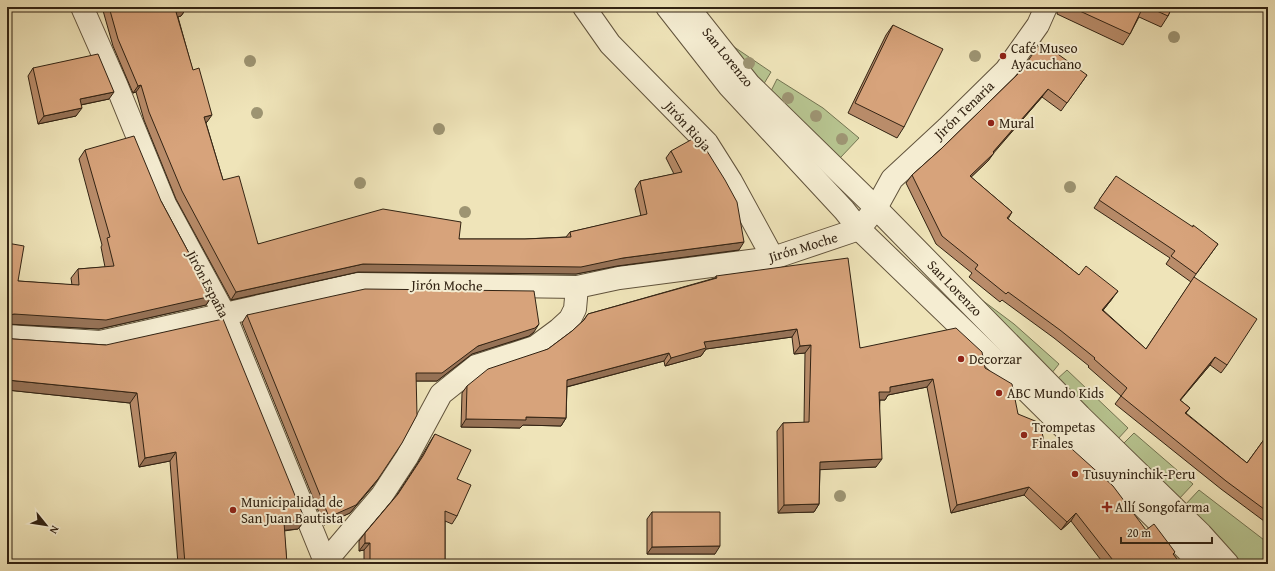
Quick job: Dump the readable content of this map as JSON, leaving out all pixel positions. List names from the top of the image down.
{
  "streets": {
    "street": [
      "San Lorenzo",
      "Jirón Tenaria",
      "Jirón Rioja",
      "Jirón Moche",
      "Jirón España"
    ]
  },
  "crossings": [
    ["San Lorenzo", "Jirón Tenaria"],
    ["San Lorenzo", "Jirón Moche"],
    ["Jirón Rioja", "Jirón Moche"],
    ["Jirón Moche", "Jirón España"]
  ],
  "places": {
    "other": [
      "Café Museo Ayacuchano",
      "Mural",
      "Decorzar",
      "ABC Mundo Kids",
      "Trompetas Finales",
      "Tusuyninchik-Peru",
      "Municipalidad de San Juan Bautista"
    ],
    "health": ["Allí Songofarma"]
  },
  "scale_bar": "20 m",
  "north": "bottom right"
}
